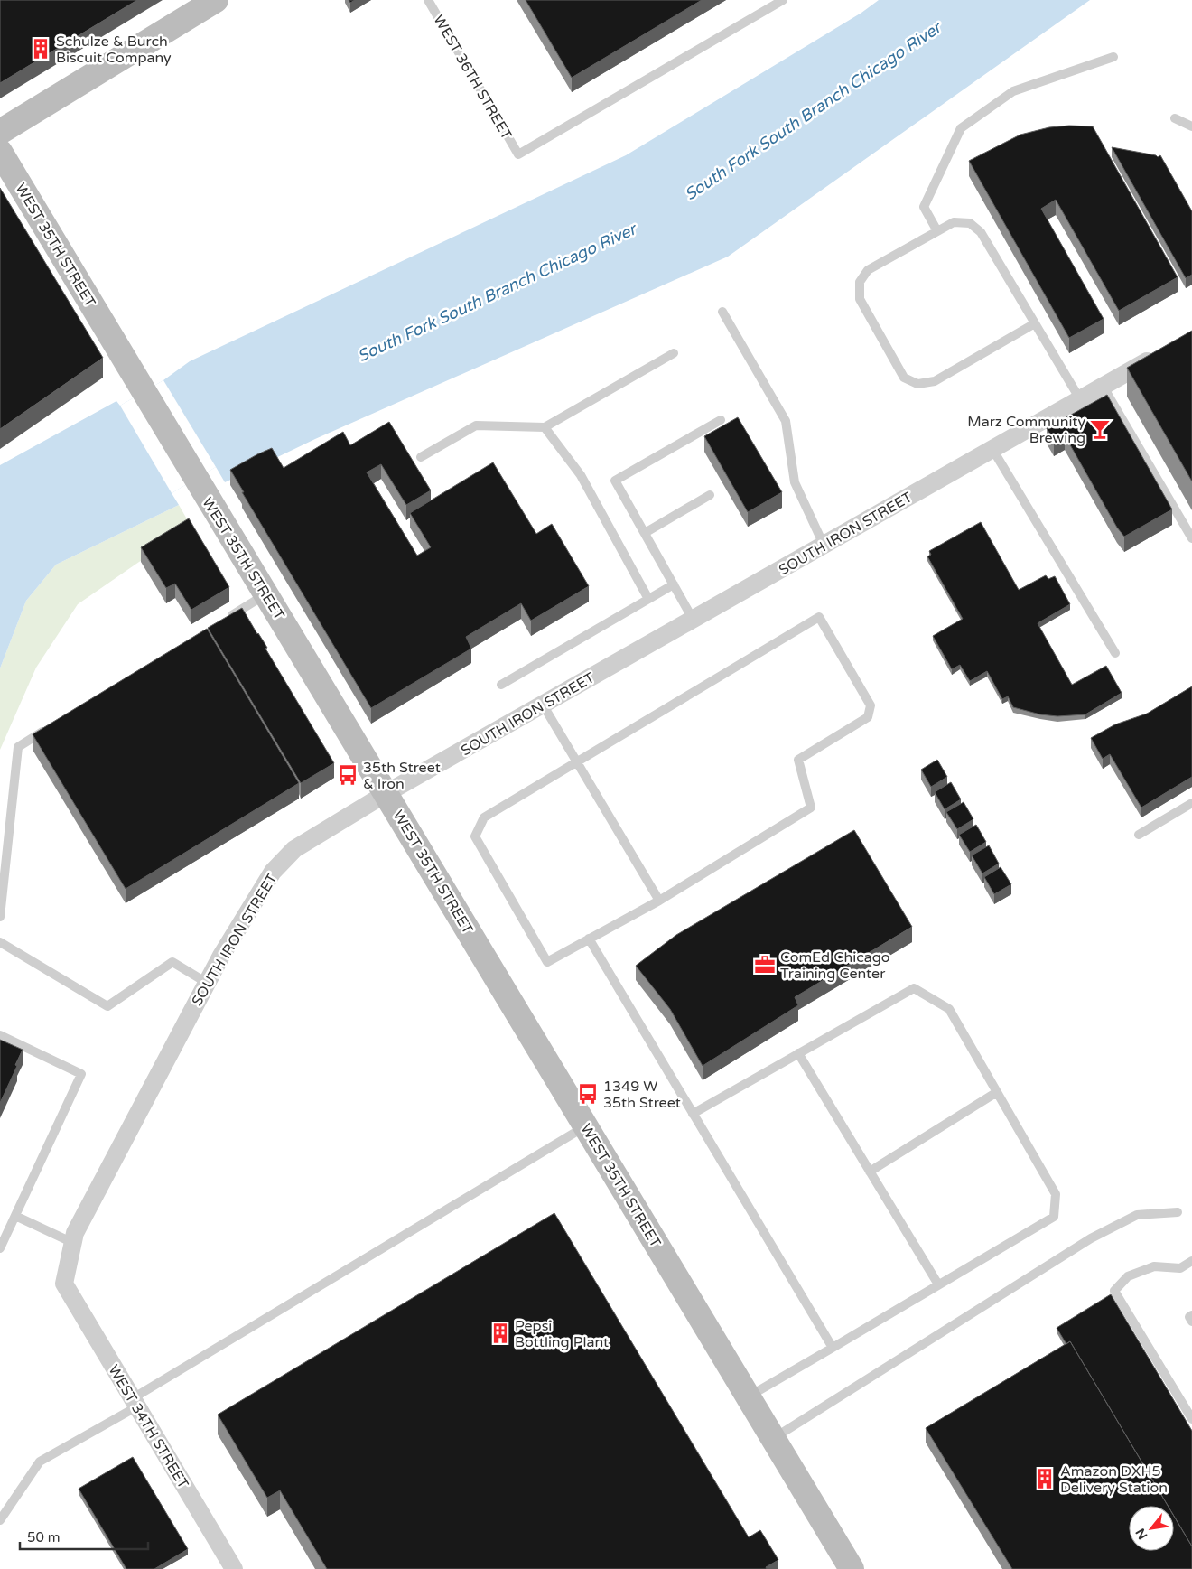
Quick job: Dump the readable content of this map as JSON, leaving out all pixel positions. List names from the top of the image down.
{
  "streets": {
    "main road": ["WEST 35TH STREET"],
    "street": ["SOUTH IRON STREET", "WEST 34TH STREET"],
    "lane": ["WEST 36TH STREET"]
  },
  "crossings": [
    ["WEST 35TH STREET", "SOUTH IRON STREET"],
    ["SOUTH IRON STREET", "WEST 34TH STREET"]
  ],
  "water": ["South Fork South Branch Chicago River"],
  "places": {
    "building": ["Schulze & Burch Biscuit Company", "Pepsi Bottling Plant", "Amazon DXH5 Delivery Station"],
    "bar": ["Marz Community Brewing"],
    "bus stop": ["35th Street & Iron", "1349 W 35th Street"],
    "office": ["ComEd Chicago Training Center"]
  },
  "scale_bar": "50 m",
  "north": "bottom left"
}
